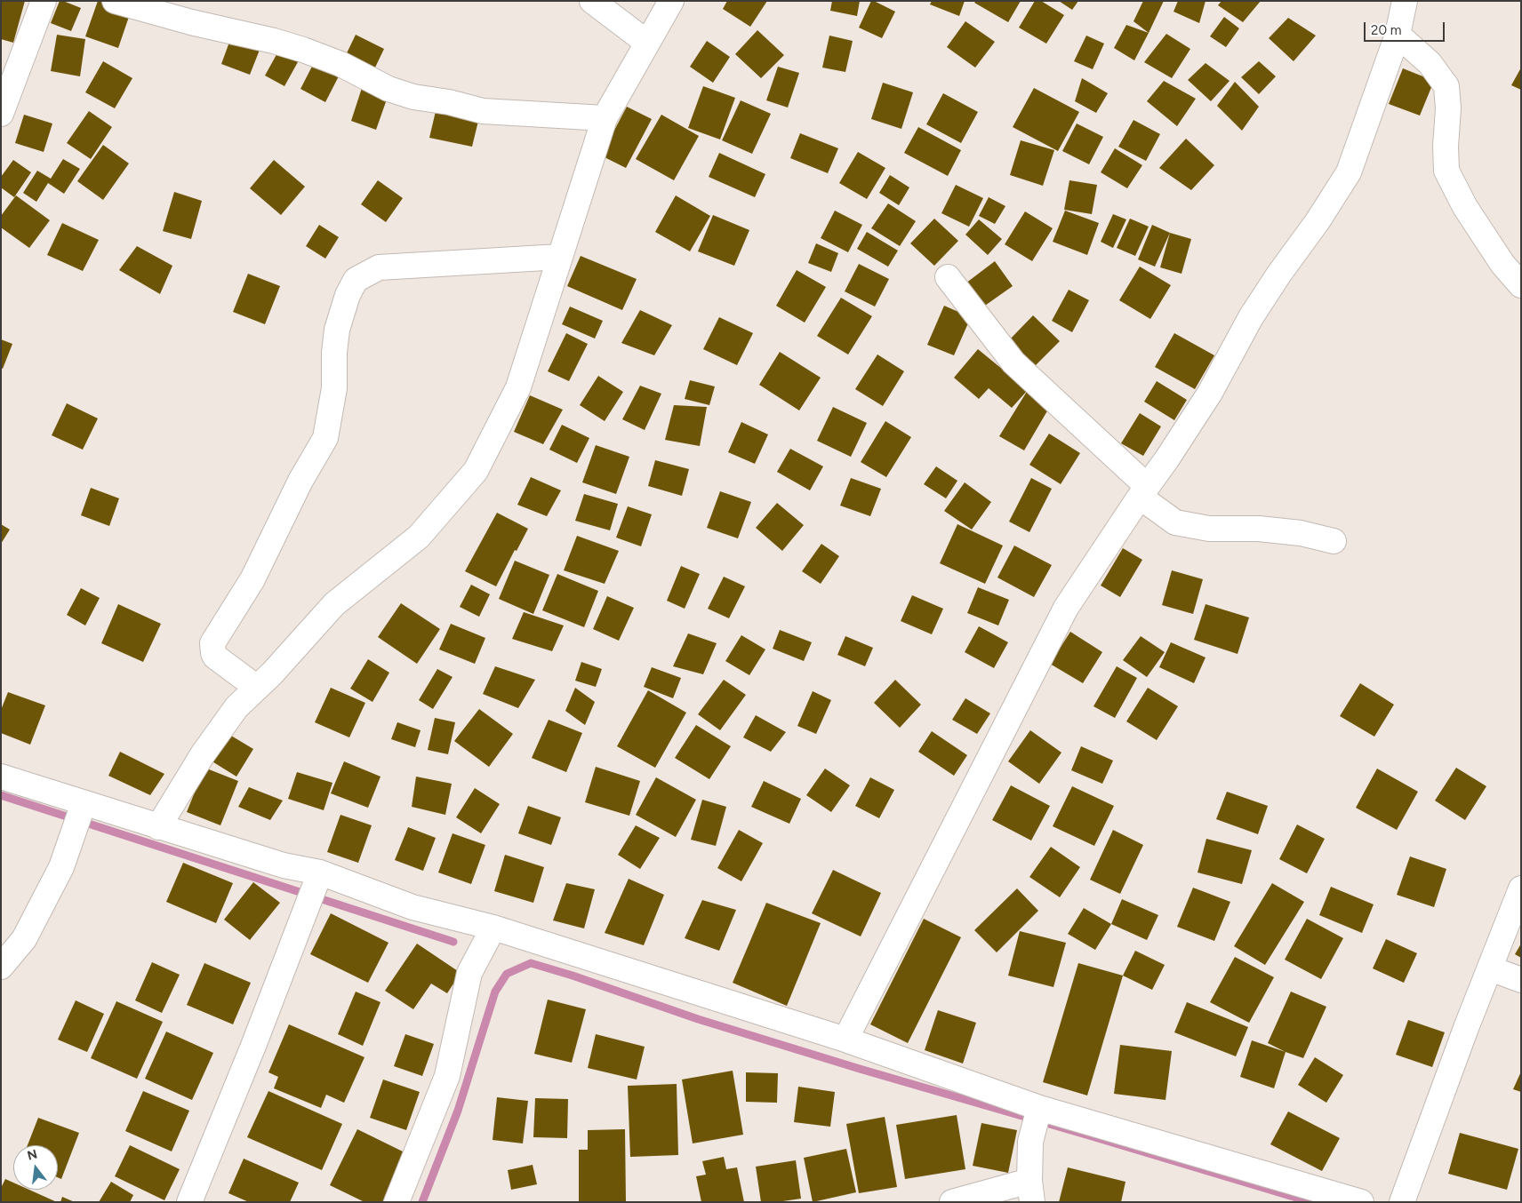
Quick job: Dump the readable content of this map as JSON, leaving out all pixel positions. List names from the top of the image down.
{
  "scale_bar": "20 m",
  "north": "top"
}
